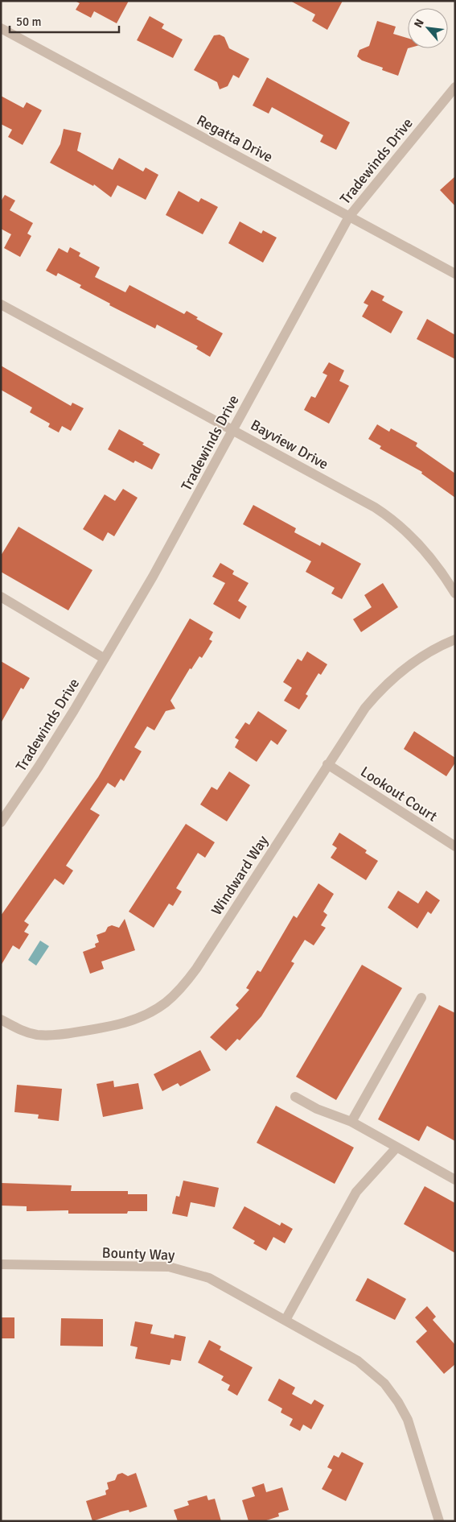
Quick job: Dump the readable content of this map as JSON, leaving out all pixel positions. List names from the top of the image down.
{
  "streets": {
    "street": [
      "Regatta Drive",
      "Tradewinds Drive",
      "Bayview Drive",
      "Lookout Court",
      "Windward Way",
      "Bounty Way"
    ]
  },
  "crossings": [
    ["Regatta Drive", "Tradewinds Drive"],
    ["Tradewinds Drive", "Bayview Drive"],
    ["Lookout Court", "Windward Way"]
  ],
  "scale_bar": "50 m",
  "north": "top left"
}
